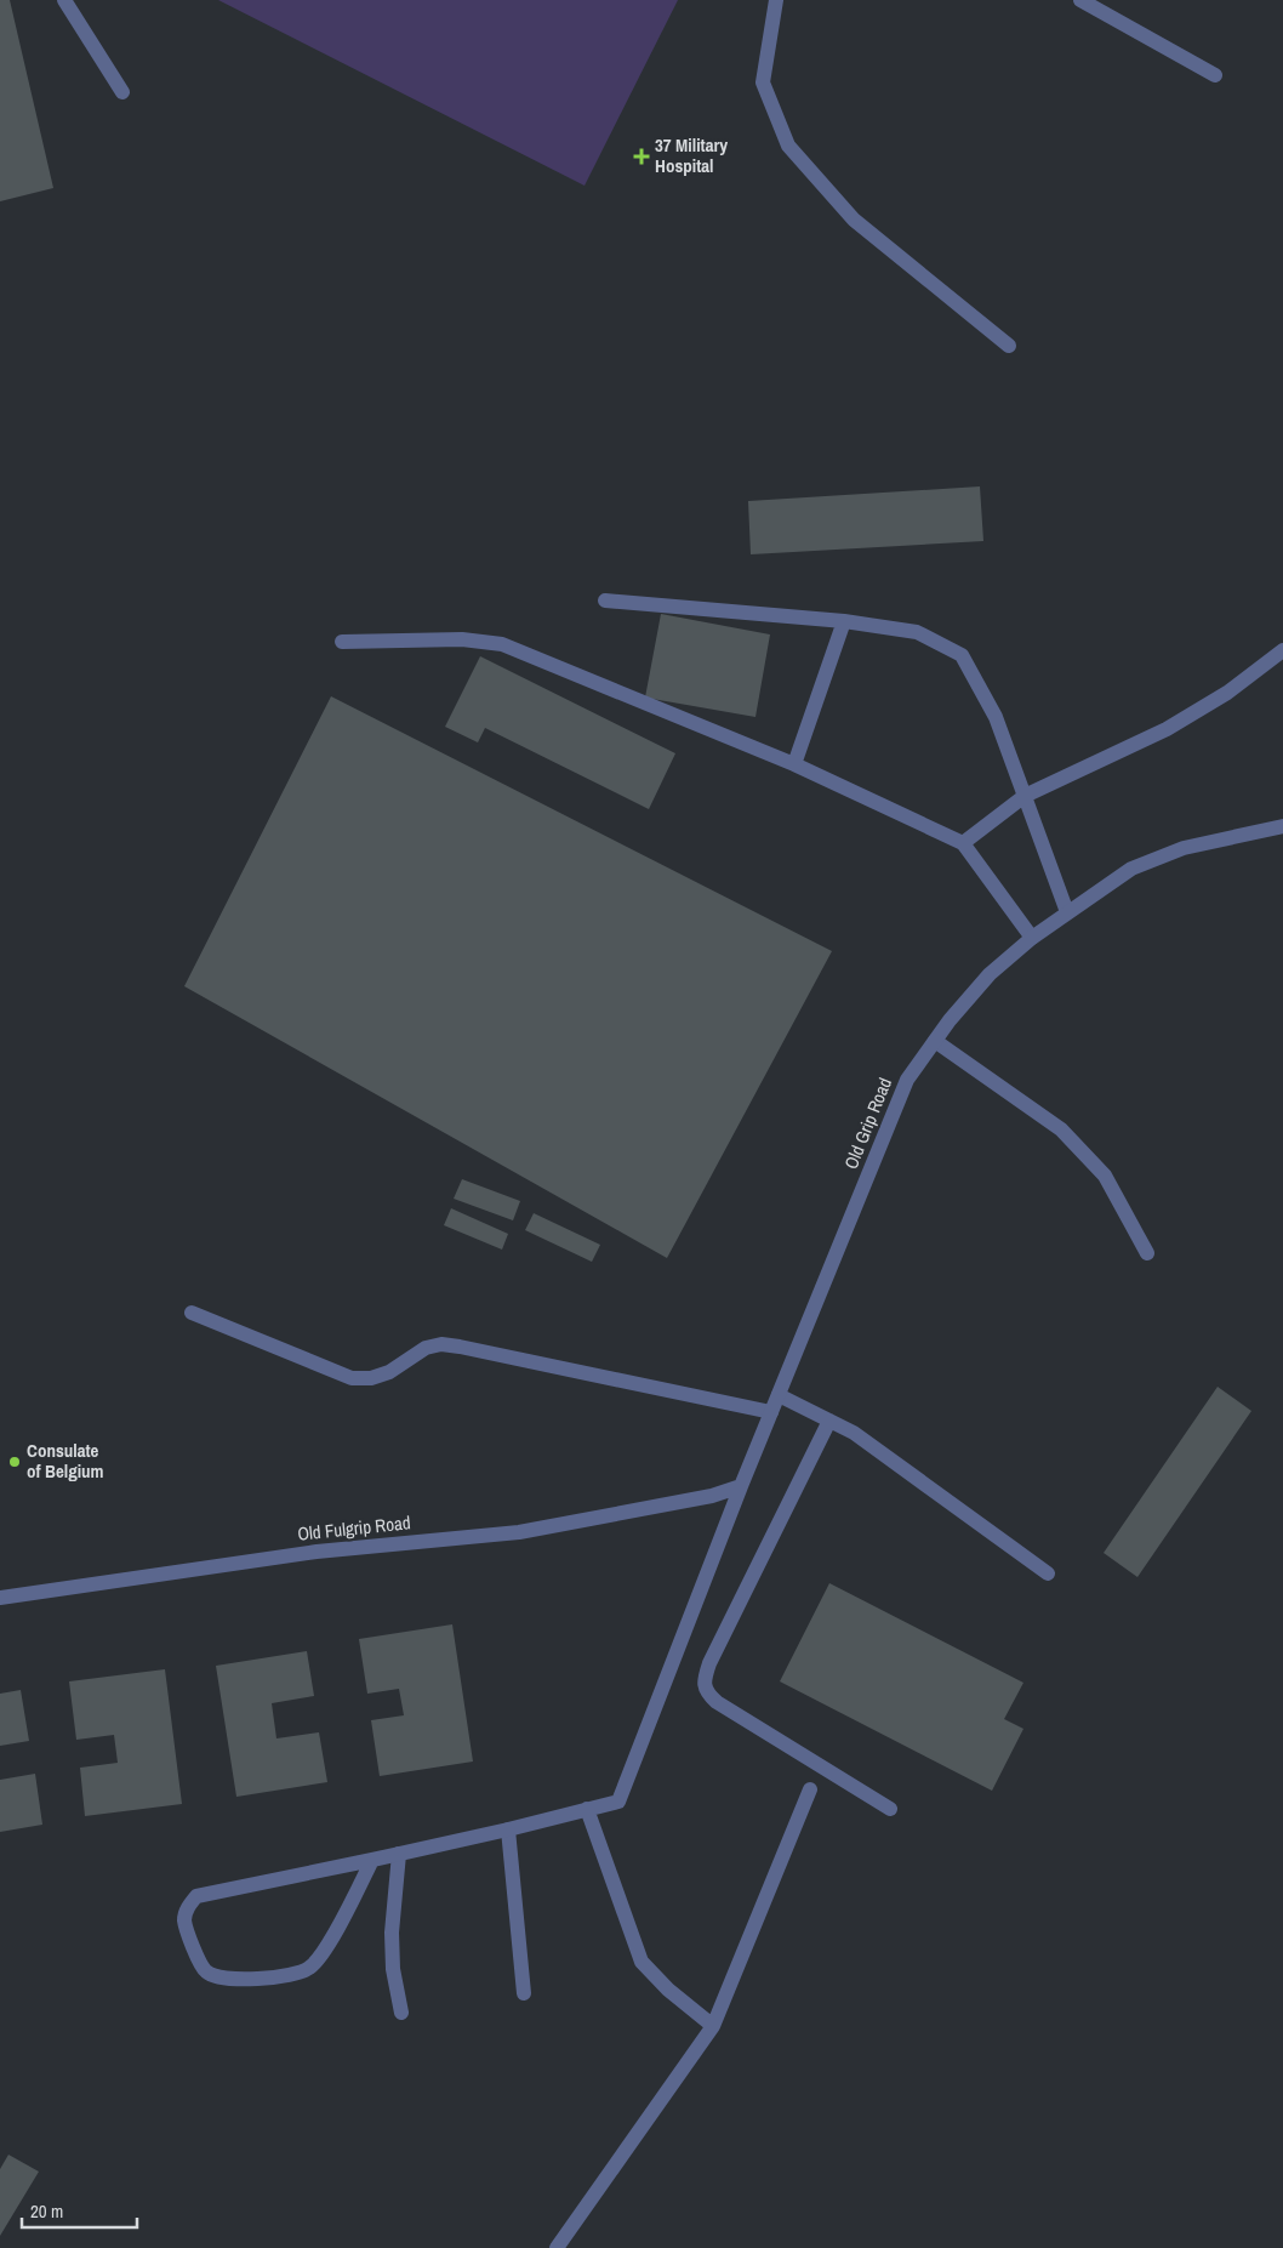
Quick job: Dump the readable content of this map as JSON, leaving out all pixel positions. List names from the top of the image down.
{
  "streets": {
    "street": ["Old Grip Road", "Old Fulgrip Road"]
  },
  "crossings": [
    ["Old Grip Road", "Old Fulgrip Road"]
  ],
  "places": {
    "health": ["37 Military Hospital"],
    "other": ["Consulate of Belgium"]
  },
  "scale_bar": "20 m"
}
